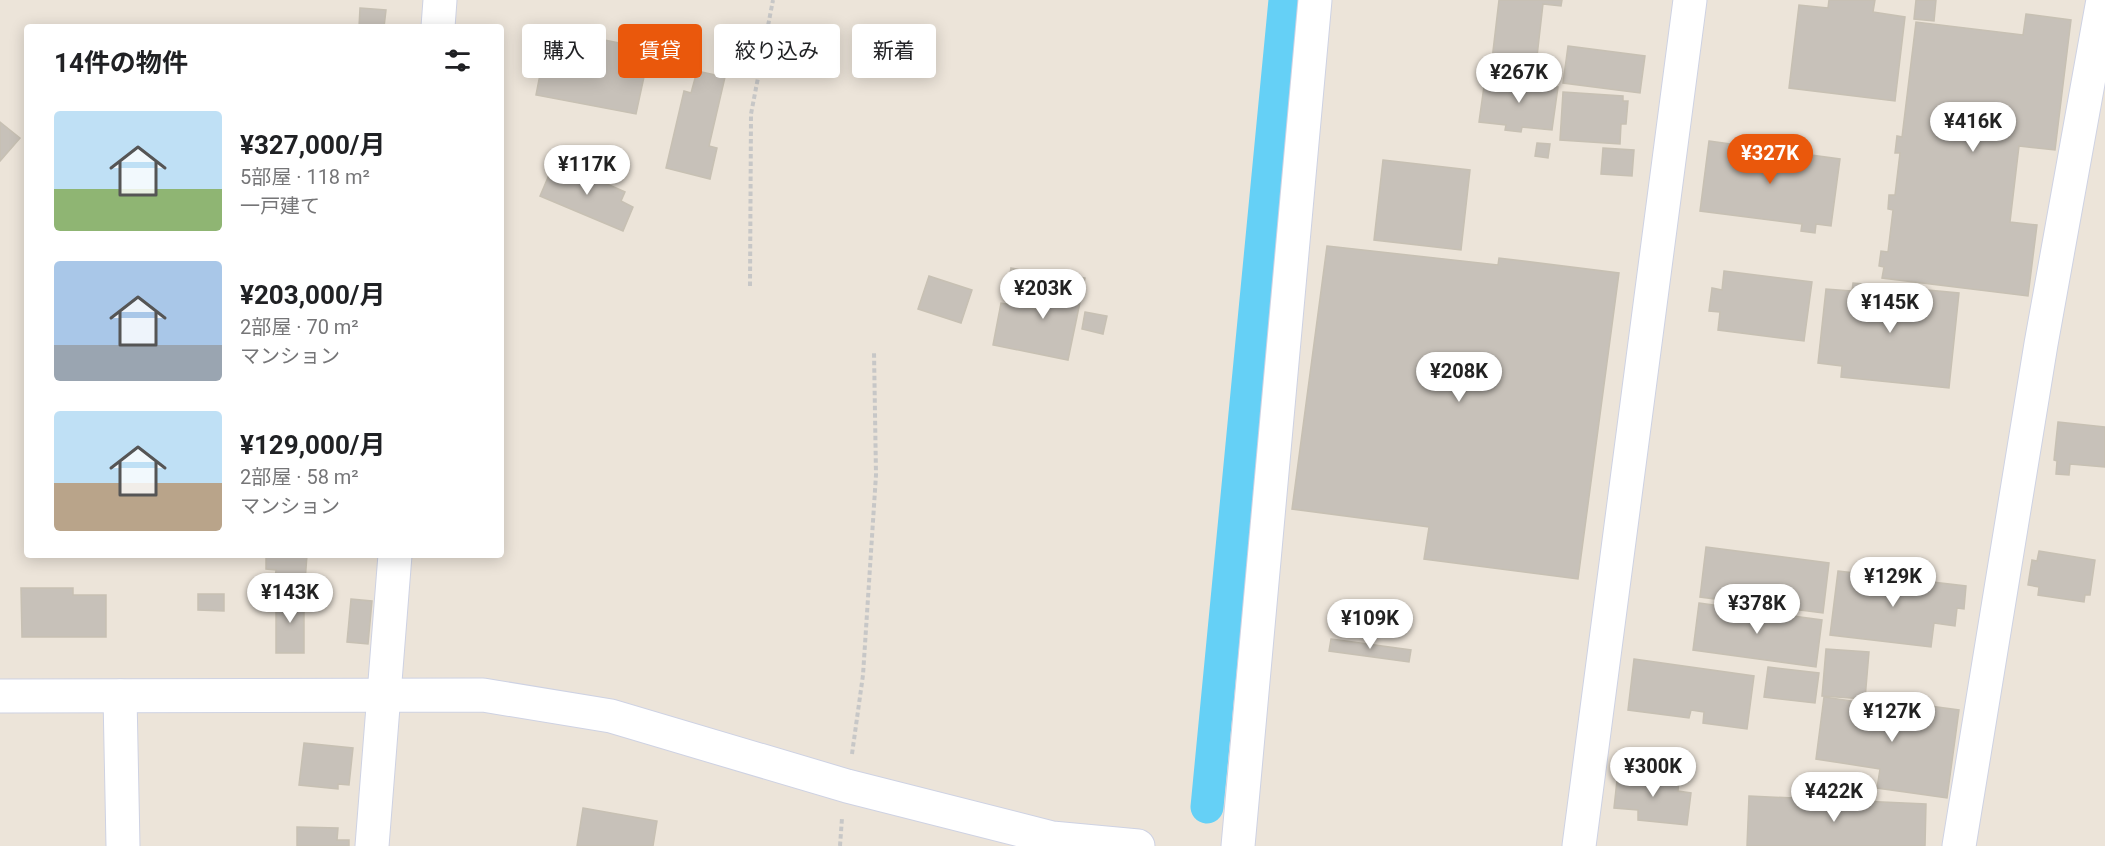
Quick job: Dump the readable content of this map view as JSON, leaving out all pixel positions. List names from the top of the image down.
{
  "page": {
    "chip": [
      "購入",
      "賃貸",
      "絞り込み",
      "新着"
    ],
    "heading": "14件の物件",
    "price": [
      "¥267K",
      "¥416K",
      "¥327K",
      "¥117K",
      "¥203K",
      "¥145K",
      "¥208K",
      "¥129K",
      "¥143K",
      "¥378K",
      "¥109K",
      "¥127K",
      "¥300K",
      "¥422K"
    ],
    "list": [
      {
        "name": "¥327,000/月",
        "note": "5部屋 · 118 m² · 一戸建て"
      },
      {
        "name": "¥203,000/月",
        "note": "2部屋 · 70 m² · マンション"
      },
      {
        "name": "¥129,000/月",
        "note": "2部屋 · 58 m² · マンション"
      }
    ]
  }
}
